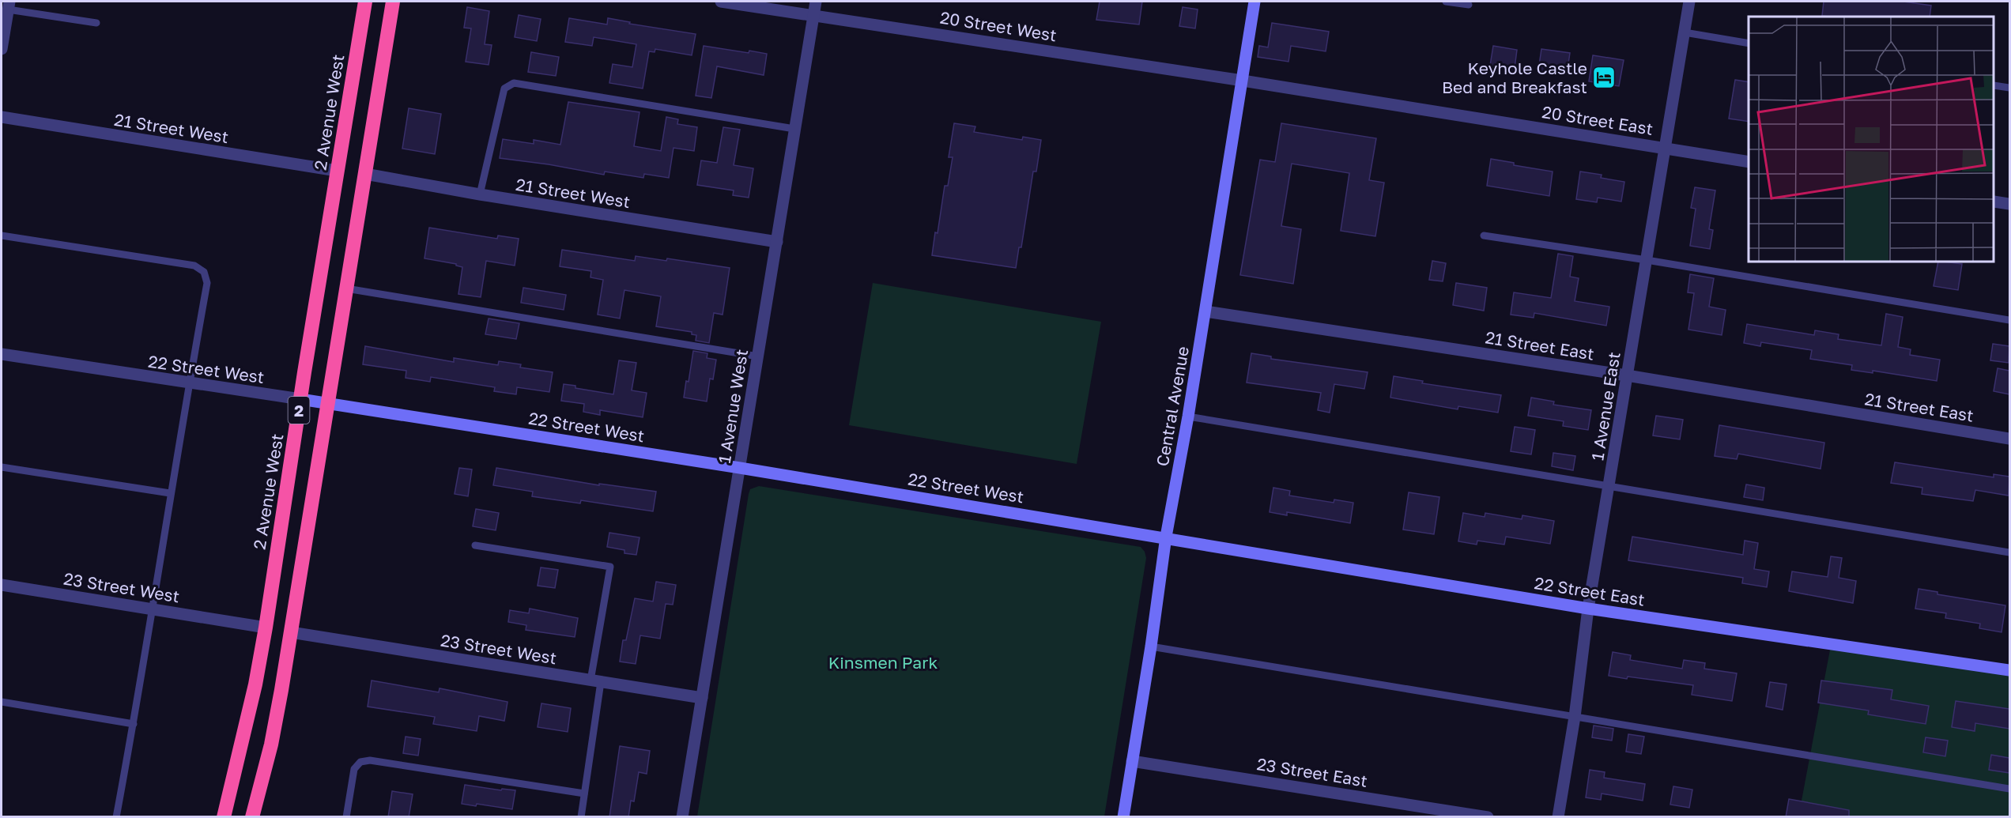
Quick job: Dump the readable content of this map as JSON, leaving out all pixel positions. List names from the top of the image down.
{
  "streets": {
    "highway": ["2 Avenue West", "2"],
    "street": [
      "20 Street West",
      "20 Street East",
      "21 Street West",
      "21 Street East",
      "22 Street West",
      "1 Avenue West",
      "Central Avenue",
      "1 Avenue East",
      "23 Street West",
      "22 Street East",
      "23 Street East"
    ]
  },
  "crossings": [
    ["20 Street West", "20 Street East"],
    ["20 Street West", "1 Avenue West"],
    ["20 Street West", "Central Avenue"],
    ["2 Avenue West", "21 Street West"],
    ["2 Avenue West", "22 Street West"],
    ["2 Avenue West", "23 Street West"],
    ["20 Street East", "Central Avenue"],
    ["20 Street East", "1 Avenue East"],
    ["21 Street West", "1 Avenue West"],
    ["21 Street West", "2"],
    ["21 Street East", "Central Avenue"],
    ["21 Street East", "1 Avenue East"],
    ["22 Street West", "1 Avenue West"],
    ["22 Street West", "Central Avenue"],
    ["22 Street West", "2"],
    ["22 Street West", "22 Street East"],
    ["1 Avenue West", "23 Street West"],
    ["Central Avenue", "22 Street East"],
    ["Central Avenue", "23 Street East"],
    ["1 Avenue East", "22 Street East"],
    ["2", "23 Street West"]
  ],
  "parks": ["Kinsmen Park"],
  "places": {
    "hotel": ["Keyhole Castle Bed and Breakfast"]
  }
}
